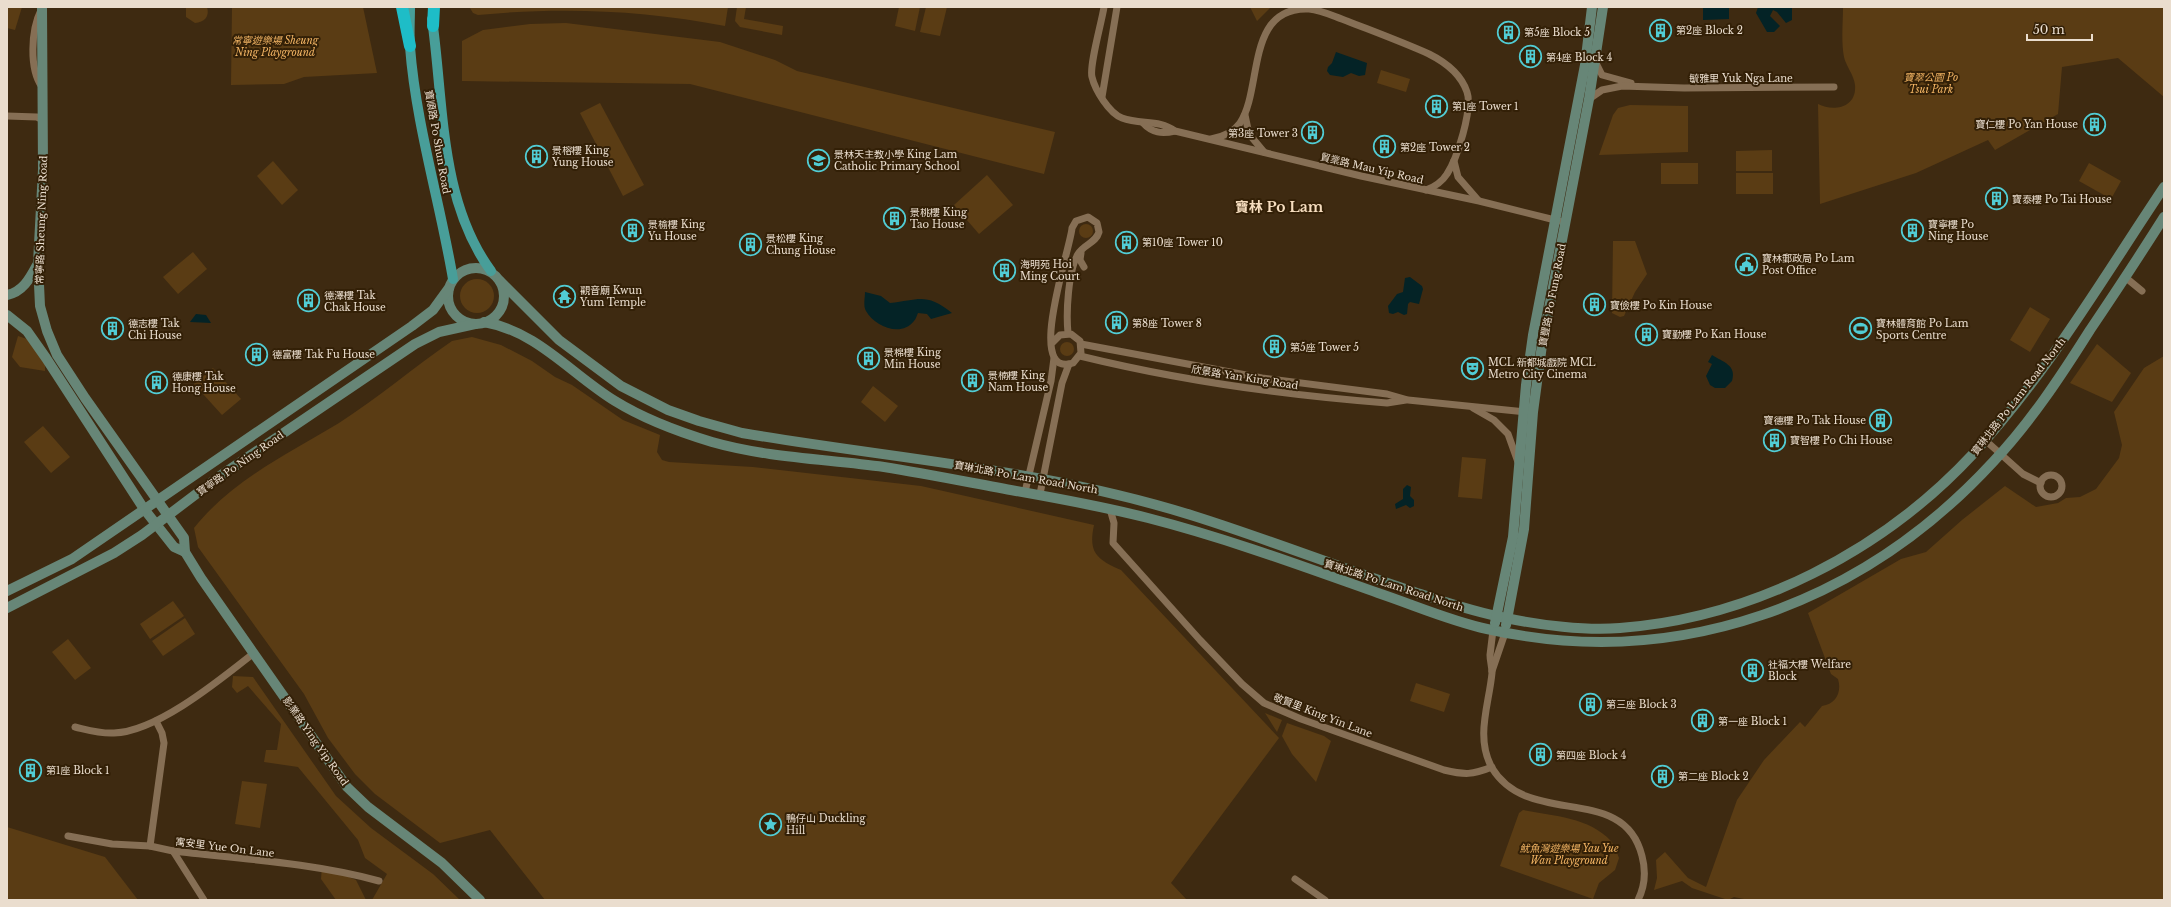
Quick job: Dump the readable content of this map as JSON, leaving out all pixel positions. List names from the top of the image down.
{
  "streets": {
    "main road": [
      "寶順路 Po Shun Road",
      "常寧路 Sheung Ning Road",
      "寶豐路 Po Fung Road",
      "寶琳北路 Po Lam Road North",
      "寶寧路 Po Ning Road",
      "影業路 Ying Yip Road"
    ],
    "street": [
      "毓雅里 Yuk Nga Lane",
      "貿業路 Mau Yip Road",
      "欣景路 Yan King Road",
      "敬賢里 King Yin Lane",
      "寓安里 Yue On Lane"
    ]
  },
  "crossings": [
    ["毓雅里 Yuk Nga Lane", "寶豐路 Po Fung Road"],
    ["寶順路 Po Shun Road", "寶琳北路 Po Lam Road North"],
    ["寶順路 Po Shun Road", "寶寧路 Po Ning Road"],
    ["貿業路 Mau Yip Road", "寶豐路 Po Fung Road"],
    ["常寧路 Sheung Ning Road", "寶寧路 Po Ning Road"],
    ["常寧路 Sheung Ning Road", "影業路 Ying Yip Road"],
    ["寶豐路 Po Fung Road", "欣景路 Yan King Road"],
    ["寶豐路 Po Fung Road", "寶琳北路 Po Lam Road North"],
    ["寶琳北路 Po Lam Road North", "寶寧路 Po Ning Road"],
    ["寶琳北路 Po Lam Road North", "敬賢里 King Yin Lane"],
    ["寶寧路 Po Ning Road", "影業路 Ying Yip Road"]
  ],
  "districts": ["寶林 Po Lam"],
  "parks": ["常寧遊樂場 Sheung Ning Playground", "寶翠公園 Po Tsui Park", "魷魚灣遊樂場 Yau Yue Wan Playground"],
  "places": {
    "building": [
      "第2座 Block 2",
      "第5座 Block 5",
      "第4座 Block 4",
      "第1座 Tower 1",
      "寶仁樓 Po Yan House",
      "第3座 Tower 3",
      "第2座 Tower 2",
      "景榕樓 King Yung House",
      "寶泰樓 Po Tai House",
      "景桃樓 King Tao House",
      "景榆樓 King Yu House",
      "寶寧樓 Po Ning House",
      "第10座 Tower 10",
      "景松樓 King Chung House",
      "海明苑 Hoi Ming Court",
      "德澤樓 Tak Chak House",
      "寶儉樓 Po Kin House",
      "第8座 Tower 8",
      "德志樓 Tak Chi House",
      "寶勤樓 Po Kan House",
      "第5座 Tower 5",
      "德富樓 Tak Fu House",
      "景棉樓 King Min House",
      "景楠樓 King Nam House",
      "德康樓 Tak Hong House",
      "寶德樓 Po Tak House",
      "寶智樓 Po Chi House",
      "社福大樓 Welfare Block",
      "第三座 Block 3",
      "第一座 Block 1",
      "第四座 Block 4",
      "第1座 Block 1",
      "第二座 Block 2"
    ],
    "school or university": ["景林天主教小學 King Lam Catholic Primary School"],
    "public building": ["寶林郵政局 Po Lam Post Office"],
    "temple": ["觀音廟 Kwun Yum Temple"],
    "sports": ["寶林體育館 Po Lam Sports Centre"],
    "theatre": ["MCL 新都城戲院 MCL Metro City Cinema"],
    "place": ["鴨仔山 Duckling Hill"]
  },
  "scale_bar": "50 m"
}
